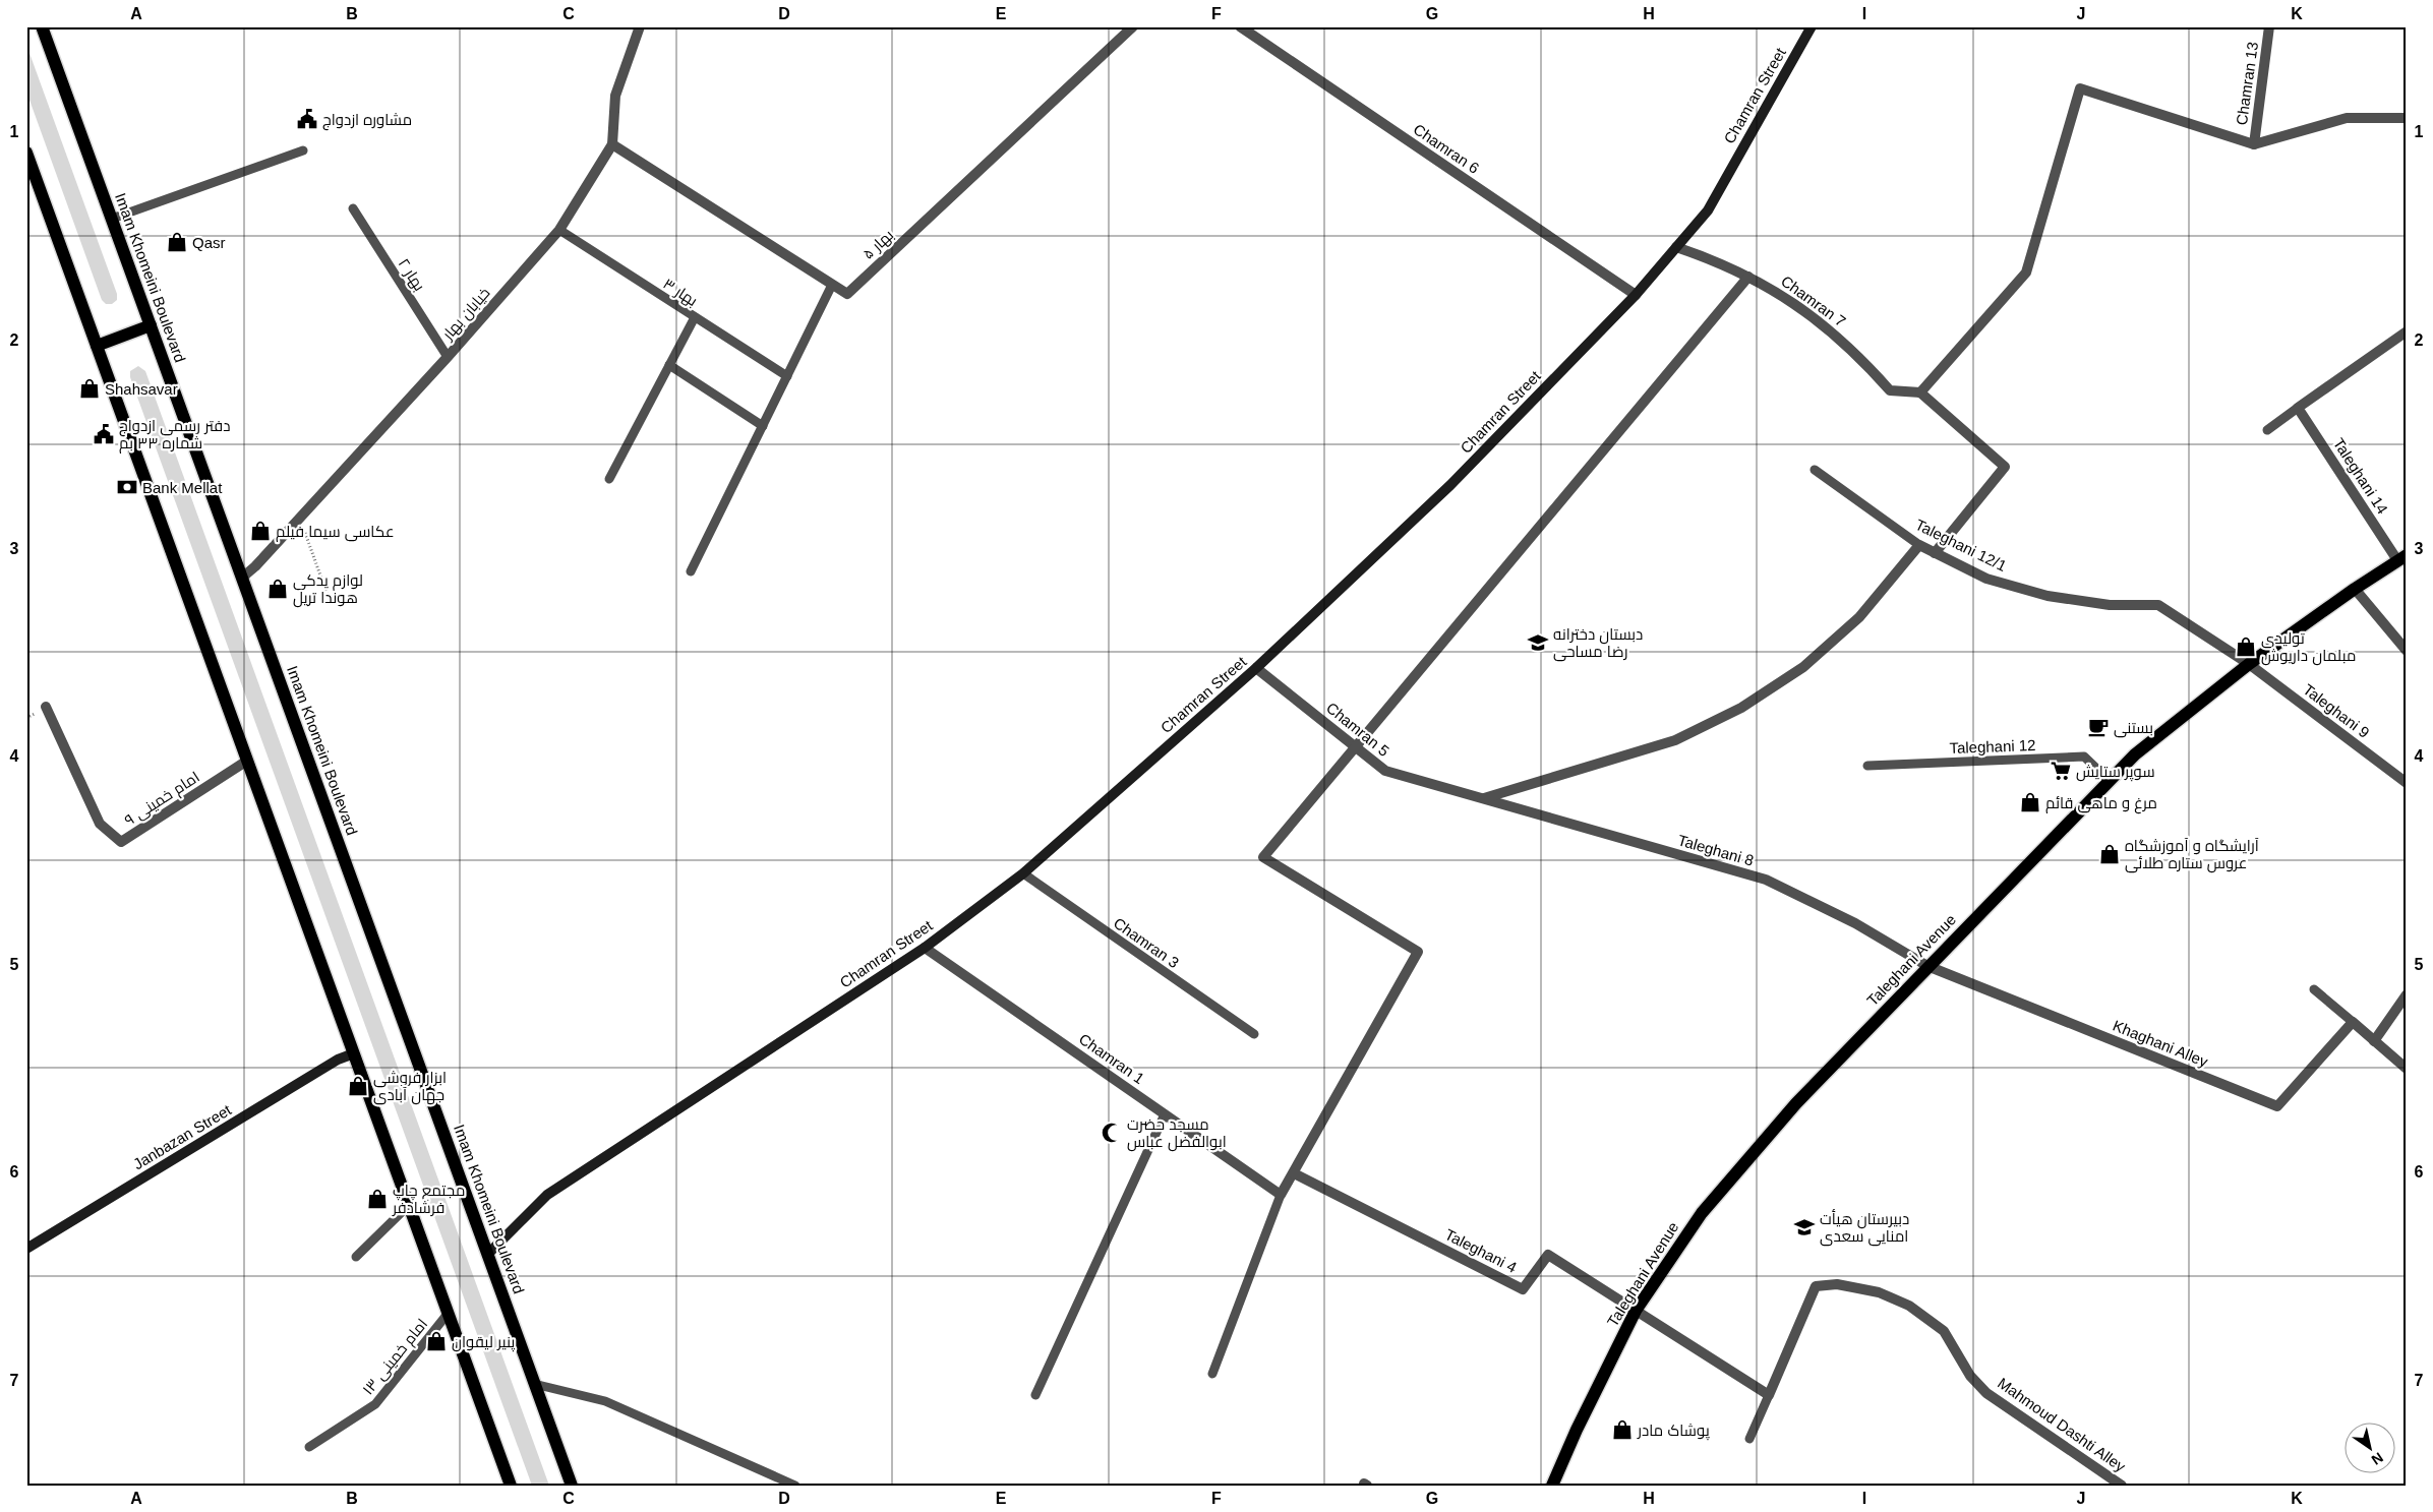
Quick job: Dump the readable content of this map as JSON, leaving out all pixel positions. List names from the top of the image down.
{
  "streets": {
    "main road": [
      "Chamran Street",
      "Imam Khomeini Boulevard",
      "Taleghani Avenue",
      "Janbazan Street"
    ],
    "street": [
      "Chamran 13",
      "Chamran 6",
      "بهار ۵",
      "Chamran 7",
      "خیابان بهار",
      "Taleghani 14",
      "Taleghani 12/1",
      "Taleghani 9",
      "Chamran 5",
      "امام خمینی ۹",
      "Taleghani 8",
      "Khaghani Alley",
      "Chamran 1",
      "Taleghani 4",
      "Mahmoud Dashti Alley"
    ],
    "lane": [
      "بهار ۲",
      "بهار ۳",
      "Taleghani 12",
      "Chamran 3",
      "امام خمینی ۱۳"
    ]
  },
  "crossings": [
    ["Chamran Street", "Chamran 6"],
    ["Chamran Street", "Imam Khomeini Boulevard"],
    ["Chamran Street", "Chamran 7"],
    ["Chamran Street", "Chamran 5"],
    ["Chamran Street", "Chamran 3"],
    ["Chamran Street", "Chamran 1"],
    ["بهار ۵", "خیابان بهار"],
    ["بهار ۲", "خیابان بهار"],
    ["Imam Khomeini Boulevard", "خیابان بهار"],
    ["بهار ۳", "خیابان بهار"],
    ["Taleghani 14", "Taleghani Avenue"],
    ["Taleghani 12/1", "Taleghani 9"],
    ["Taleghani 12/1", "Taleghani Avenue"],
    ["Taleghani 9", "Taleghani Avenue"],
    ["Chamran 5", "Taleghani 8"],
    ["Taleghani 12", "Taleghani Avenue"],
    ["Taleghani 8", "Taleghani Avenue"],
    ["Taleghani 8", "Khaghani Alley"],
    ["Taleghani Avenue", "Khaghani Alley"],
    ["Taleghani Avenue", "Taleghani 4"]
  ],
  "places": {
    "public building": ["مشاوره ازدواج", "دفتر رسمی ازدواج شماره ۳۳ بم"],
    "shop": [
      "Qasr",
      "Shahsavar",
      "عکاسی سیما فیلم",
      "لوازم یدکی هوندا تریل",
      "تولیدی مبلمان داریوش",
      "مرغ و ماهی قائم",
      "آرایشگاه و آموزشگاه عروس ستاره طلائی",
      "ابزار فروشی جهان آبادی",
      "مجتمع چاپ فرشادفر",
      "پنیر لیقوان",
      "پوشاک مادر"
    ],
    "bank": ["Bank Mellat"],
    "school or university": ["دبستان دخترانه رضا مساحی", "دبیرستان هیأت امنایی سعدی"],
    "cafe": ["بستنی"],
    "supermarket": ["سوپر ستایش"],
    "mosque": ["مسجد حضرت ابوالفضل عباس"]
  },
  "north": "bottom right",
  "grid": {
    "columns": [
      "A",
      "B",
      "C",
      "D",
      "E",
      "F",
      "G",
      "H",
      "I",
      "J",
      "K"
    ],
    "rows": [
      "1",
      "2",
      "3",
      "4",
      "5",
      "6",
      "7"
    ]
  }
}
